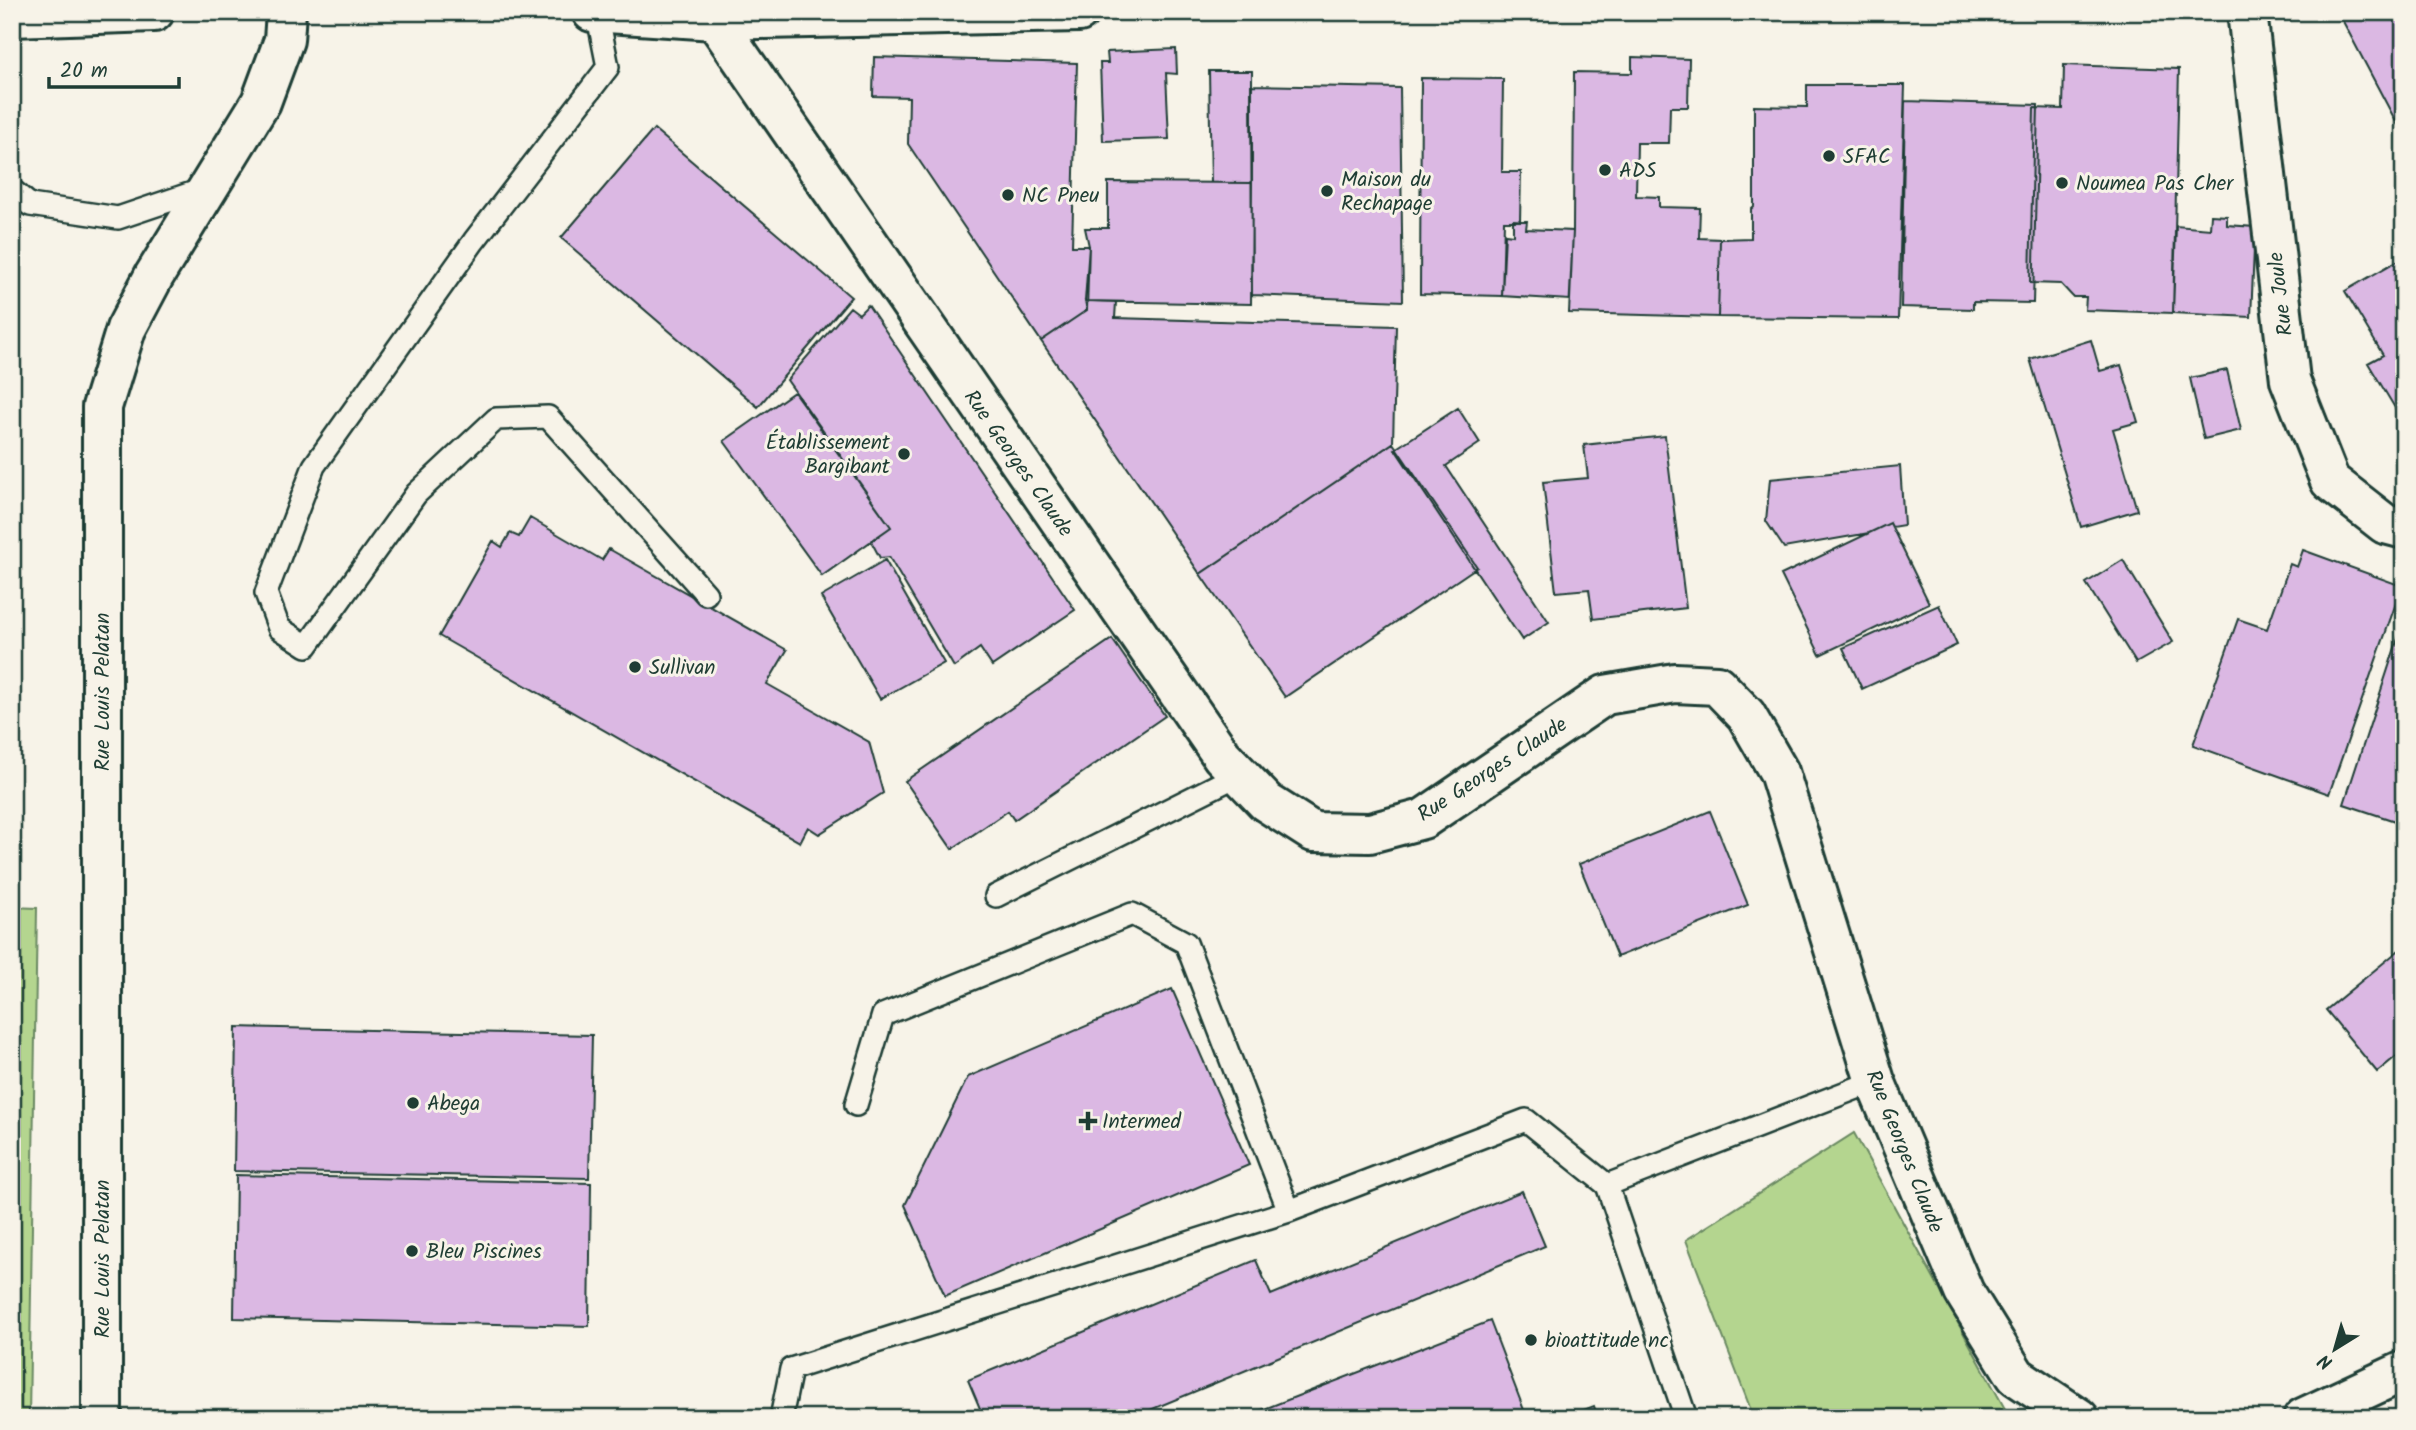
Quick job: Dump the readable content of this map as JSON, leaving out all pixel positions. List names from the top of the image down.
{
  "streets": {
    "street": ["Rue Joule", "Rue Georges Claude", "Rue Louis Pelatan"]
  },
  "places": {
    "other": [
      "SFAC",
      "ADS",
      "Noumea Pas Cher",
      "Maison du Rechapage",
      "NC Pneu",
      "Établissement Bargibant",
      "Sullivan",
      "Abega",
      "Bleu Piscines",
      "bioattitude nc"
    ],
    "health": ["Intermed"]
  },
  "scale_bar": "20 m",
  "north": "bottom left"
}
